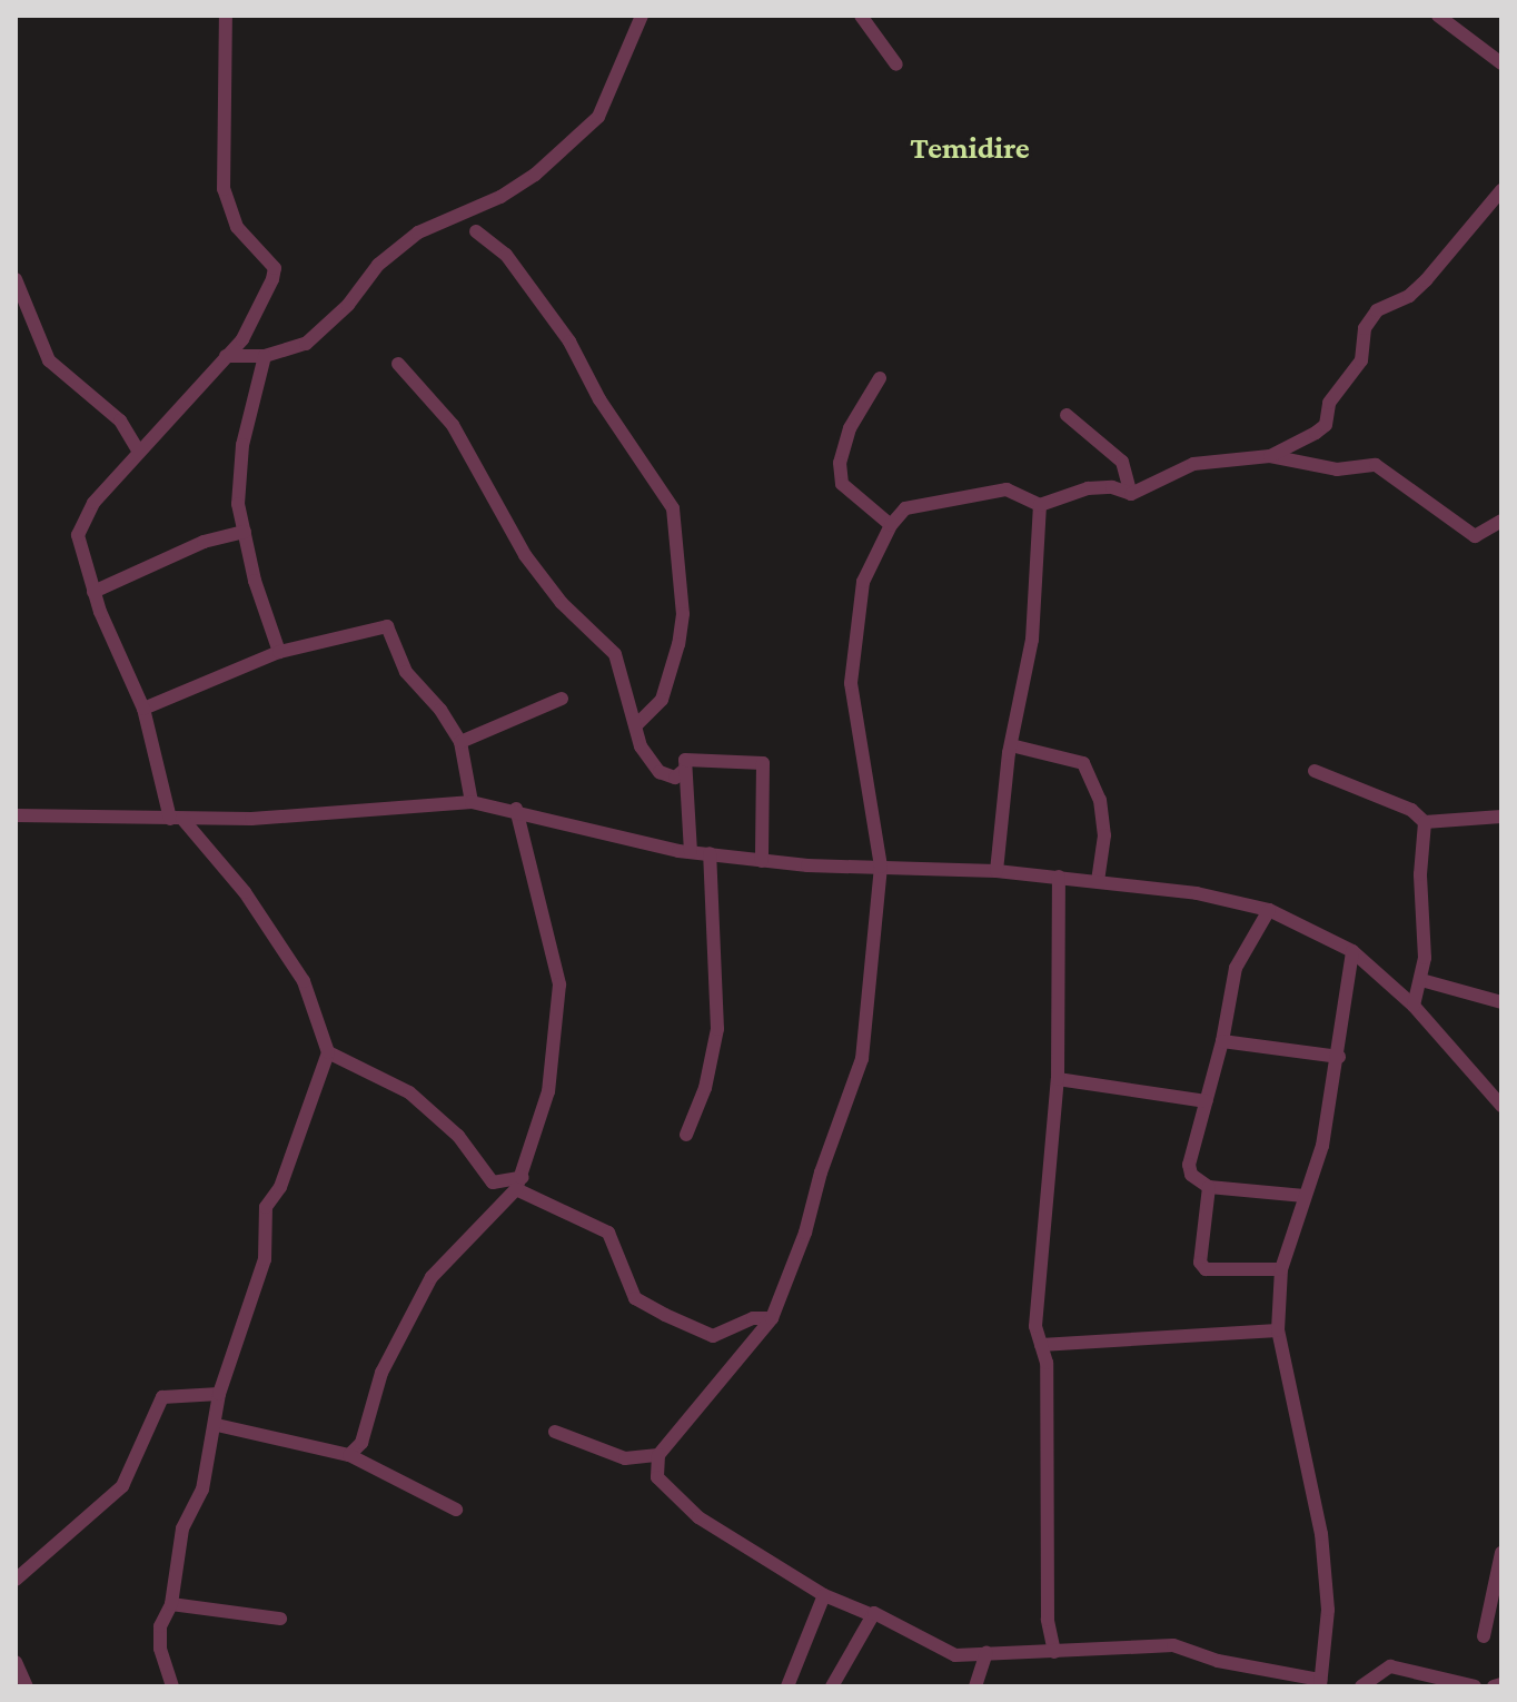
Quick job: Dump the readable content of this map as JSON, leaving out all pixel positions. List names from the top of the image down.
{
  "districts": ["Temidire"]
}
